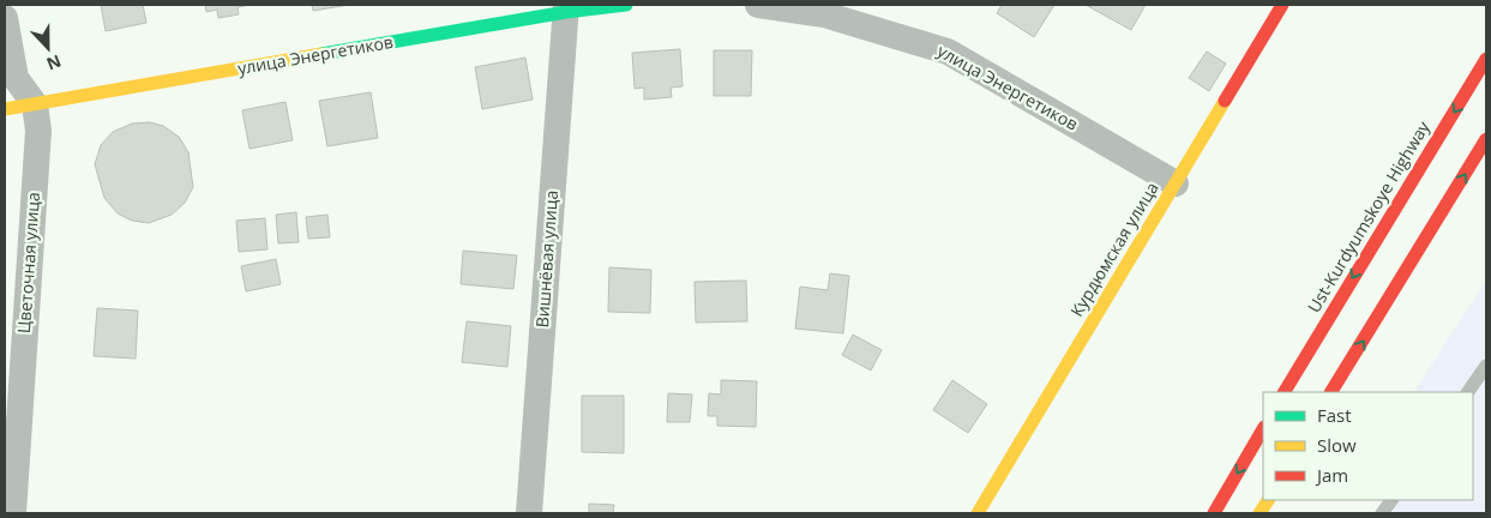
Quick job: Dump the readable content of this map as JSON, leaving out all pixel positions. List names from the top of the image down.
{
  "streets": {
    "street": [
      "улица Энергетиков",
      "Ust-Kurdyumskoye Highway",
      "Курдюмская улица",
      "Вишнёвая улица",
      "Цветочная улица"
    ]
  },
  "crossings": [
    ["улица Энергетиков", "Курдюмская улица"],
    ["улица Энергетиков", "Вишнёвая улица"],
    ["улица Энергетиков", "Цветочная улица"]
  ],
  "legend": ["Fast", "Slow", "Jam"],
  "north": "bottom"
}
